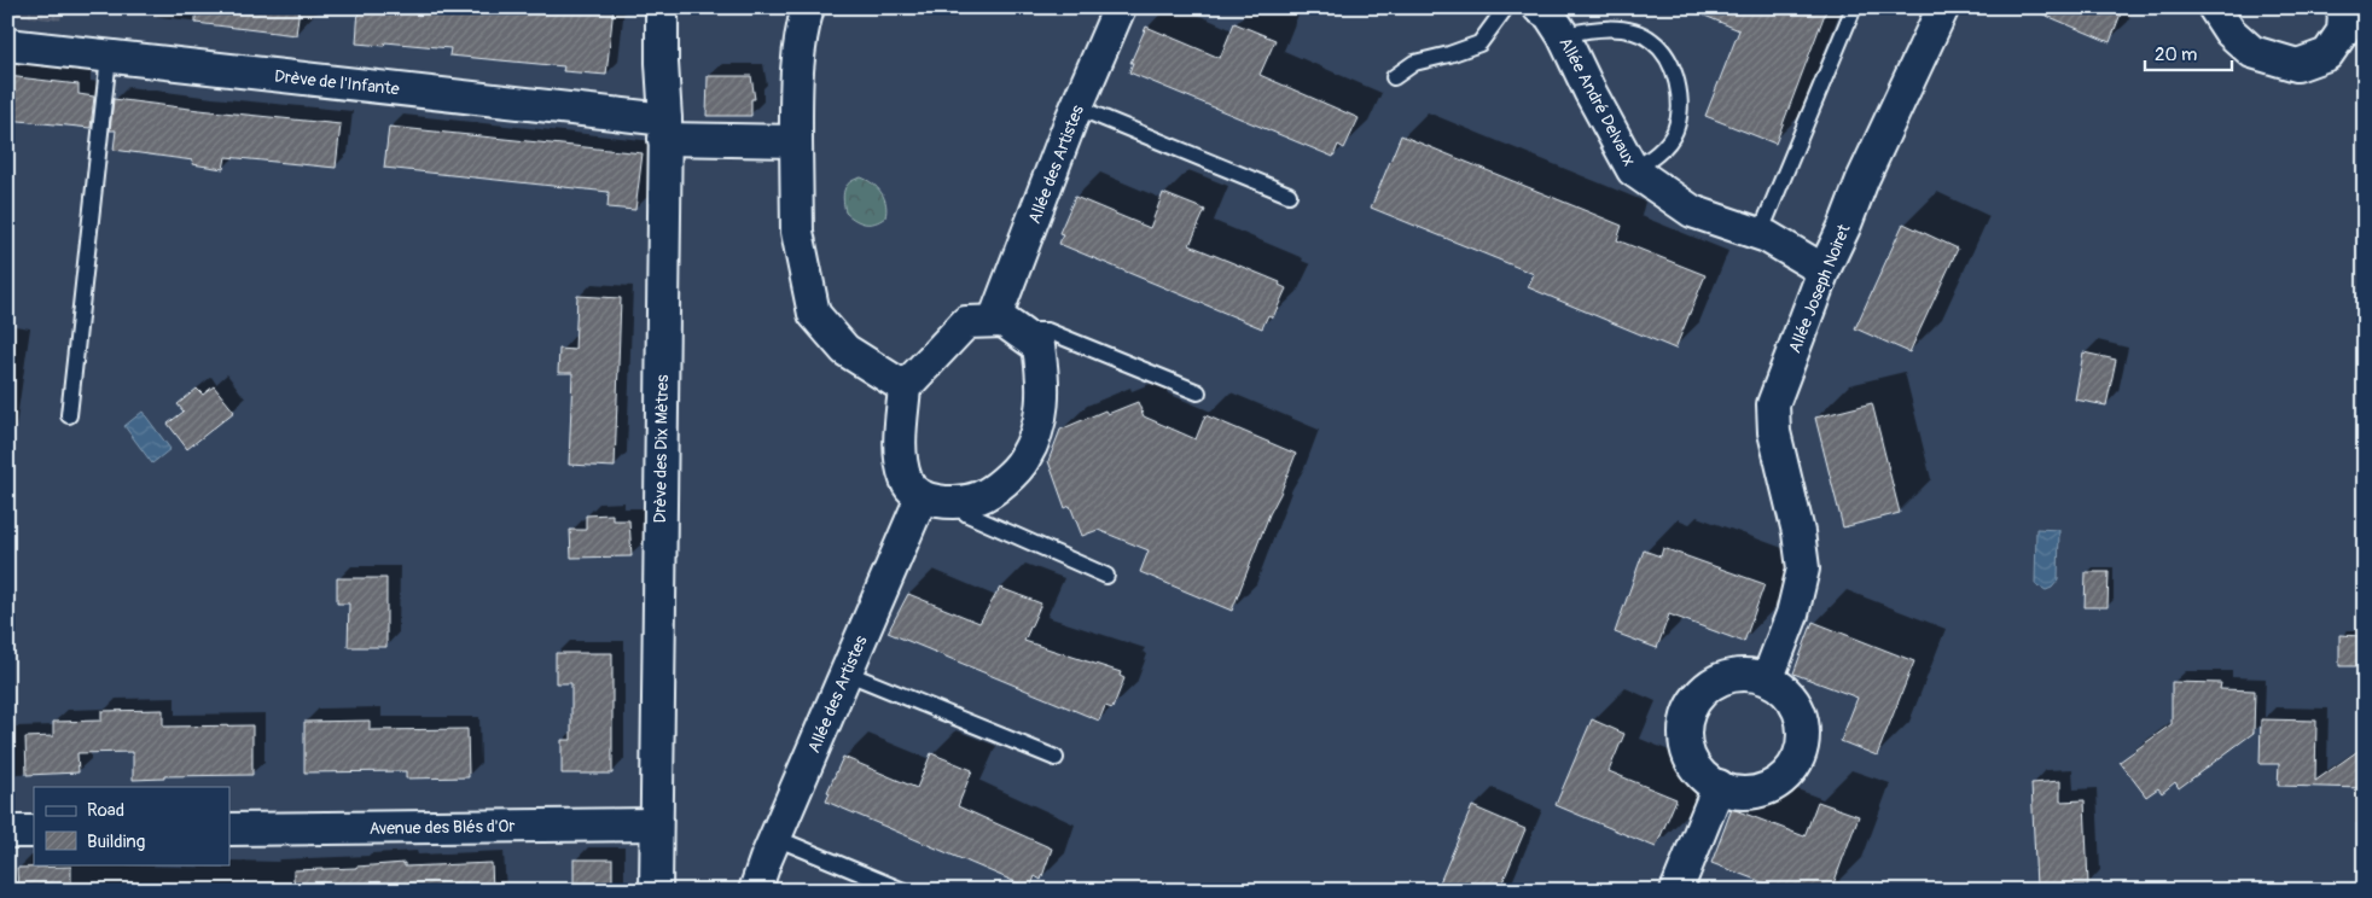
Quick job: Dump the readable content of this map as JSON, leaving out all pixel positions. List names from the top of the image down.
{
  "streets": {
    "street": [
      "Drève de l'Infante",
      "Allée André Delvaux",
      "Allée des Artistes",
      "Allée Joseph Noiret",
      "Drève des Dix Mètres",
      "Avenue des Blés d'Or"
    ]
  },
  "crossings": [
    ["Drève de l'Infante", "Drève des Dix Mètres"],
    ["Allée André Delvaux", "Allée Joseph Noiret"],
    ["Drève des Dix Mètres", "Avenue des Blés d'Or"]
  ],
  "legend": ["Road", "Building"],
  "scale_bar": "20 m"
}
